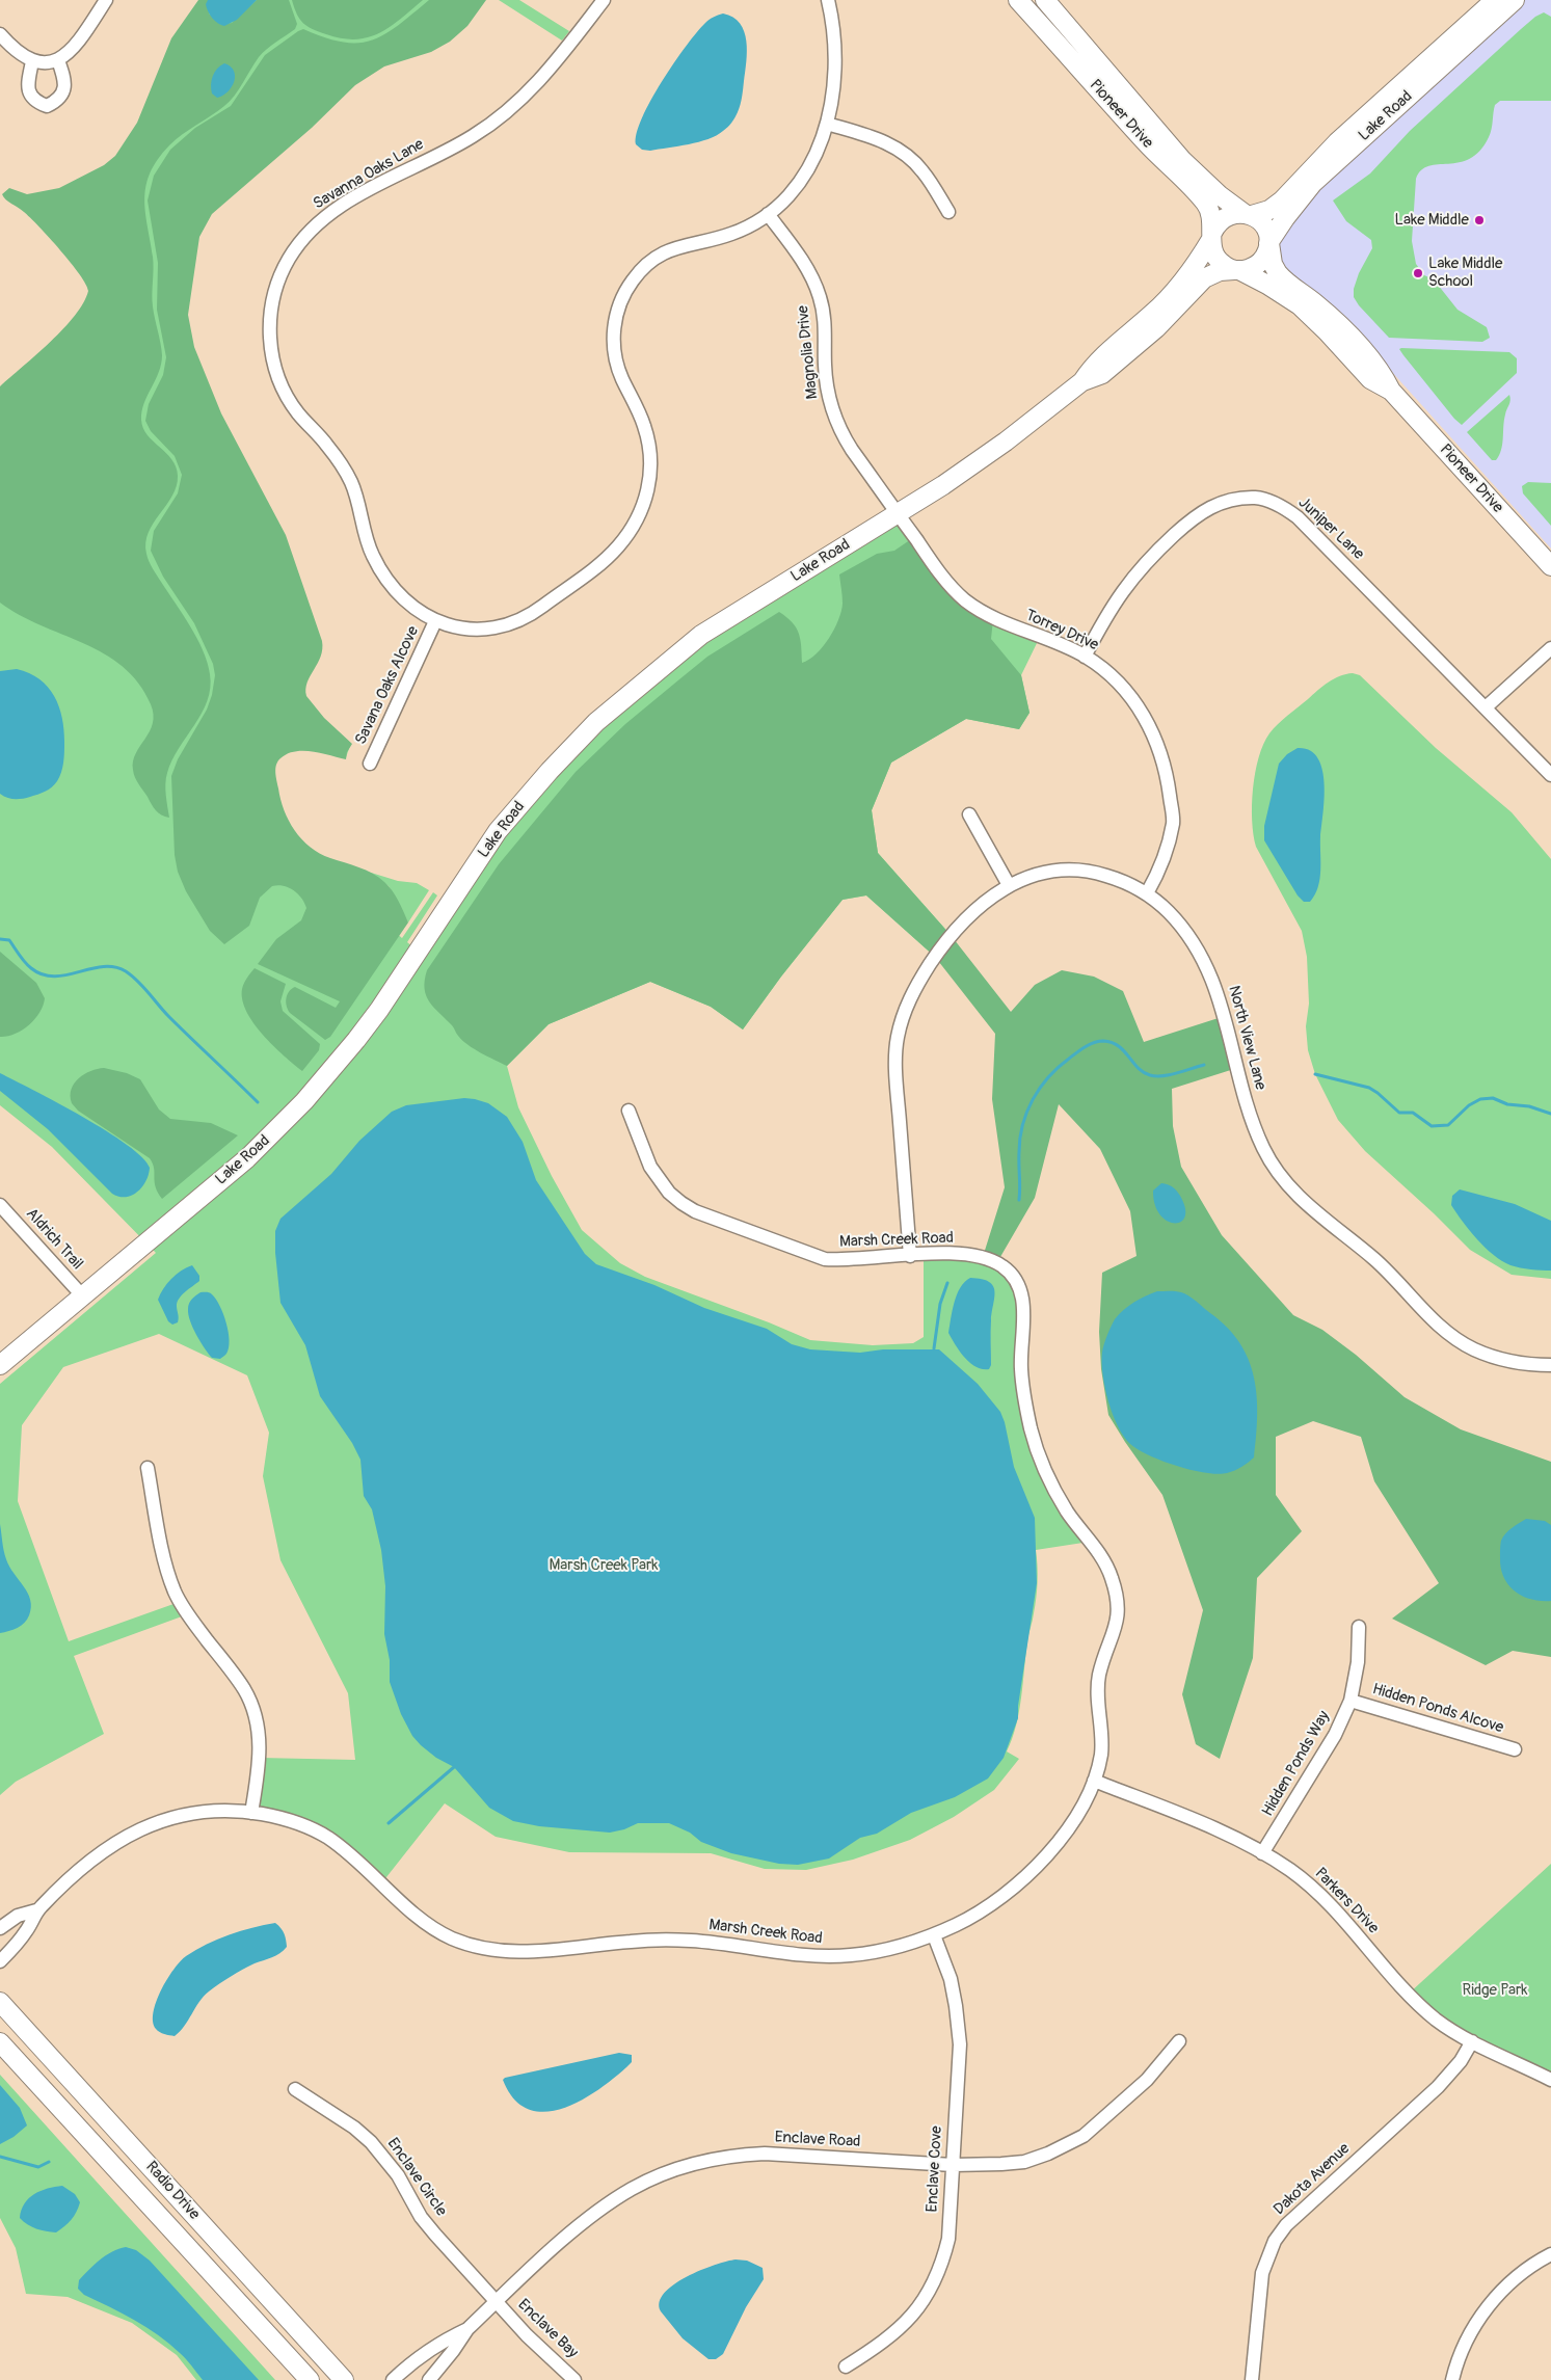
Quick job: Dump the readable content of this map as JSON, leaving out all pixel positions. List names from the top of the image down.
{
  "streets": {
    "street": [
      "Pioneer Drive",
      "Lake Road",
      "Savanna Oaks Lane",
      "Magnolia Drive",
      "Juniper Lane",
      "Torrey Drive",
      "Savana Oaks Alcove",
      "North View Lane",
      "Aldrich Trail",
      "Marsh Creek Road",
      "Hidden Ponds Alcove",
      "Hidden Ponds Way",
      "Parkers Drive",
      "Enclave Road",
      "Enclave Cove",
      "Enclave Circle",
      "Dakota Avenue",
      "Radio Drive",
      "Enclave Bay"
    ]
  },
  "crossings": [
    ["Pioneer Drive", "Lake Road"],
    ["Lake Road", "Magnolia Drive"],
    ["Lake Road", "Torrey Drive"],
    ["Lake Road", "Aldrich Trail"],
    ["Savanna Oaks Lane", "Magnolia Drive"],
    ["Savanna Oaks Lane", "Savana Oaks Alcove"],
    ["Magnolia Drive", "Torrey Drive"],
    ["Juniper Lane", "Torrey Drive"],
    ["Torrey Drive", "North View Lane"],
    ["North View Lane", "Marsh Creek Road"],
    ["Marsh Creek Road", "Parkers Drive"],
    ["Marsh Creek Road", "Enclave Cove"],
    ["Hidden Ponds Alcove", "Hidden Ponds Way"],
    ["Hidden Ponds Way", "Parkers Drive"],
    ["Parkers Drive", "Dakota Avenue"],
    ["Enclave Road", "Enclave Cove"],
    ["Enclave Road", "Enclave Circle"],
    ["Enclave Road", "Enclave Bay"],
    ["Enclave Circle", "Enclave Bay"]
  ],
  "parks": ["Marsh Creek Park", "Ridge Park"],
  "places": ["Lake Middle", "Lake Middle School"]
}
